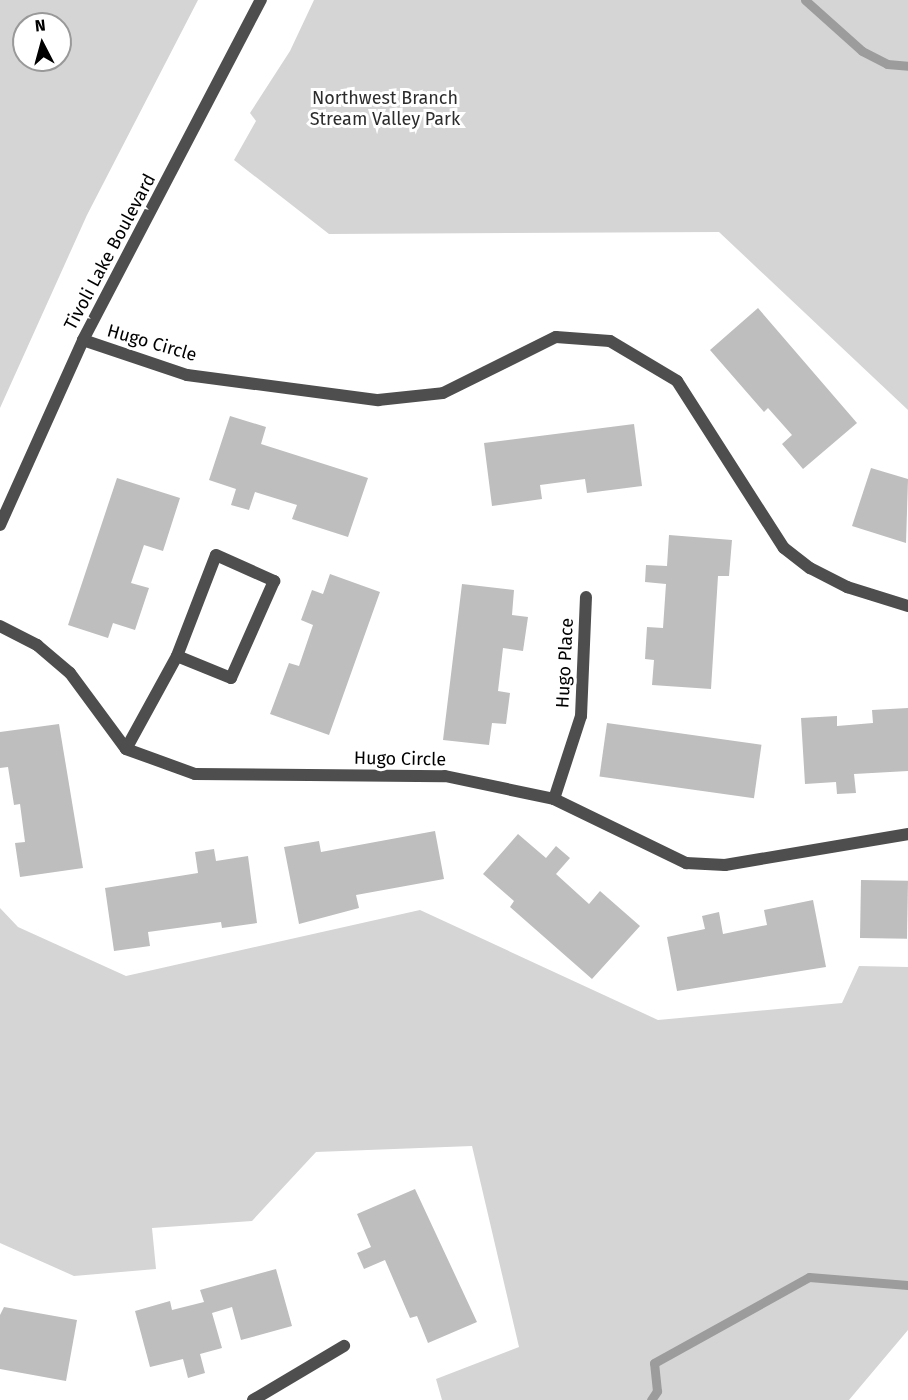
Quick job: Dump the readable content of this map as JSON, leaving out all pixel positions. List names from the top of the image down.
{
  "streets": {
    "street": ["Tivoli Lake Boulevard", "Hugo Circle", "Hugo Place"]
  },
  "crossings": [
    ["Tivoli Lake Boulevard", "Hugo Circle"],
    ["Hugo Circle", "Hugo Place"]
  ],
  "parks": ["Northwest Branch Stream Valley Park"],
  "north": "top"
}
